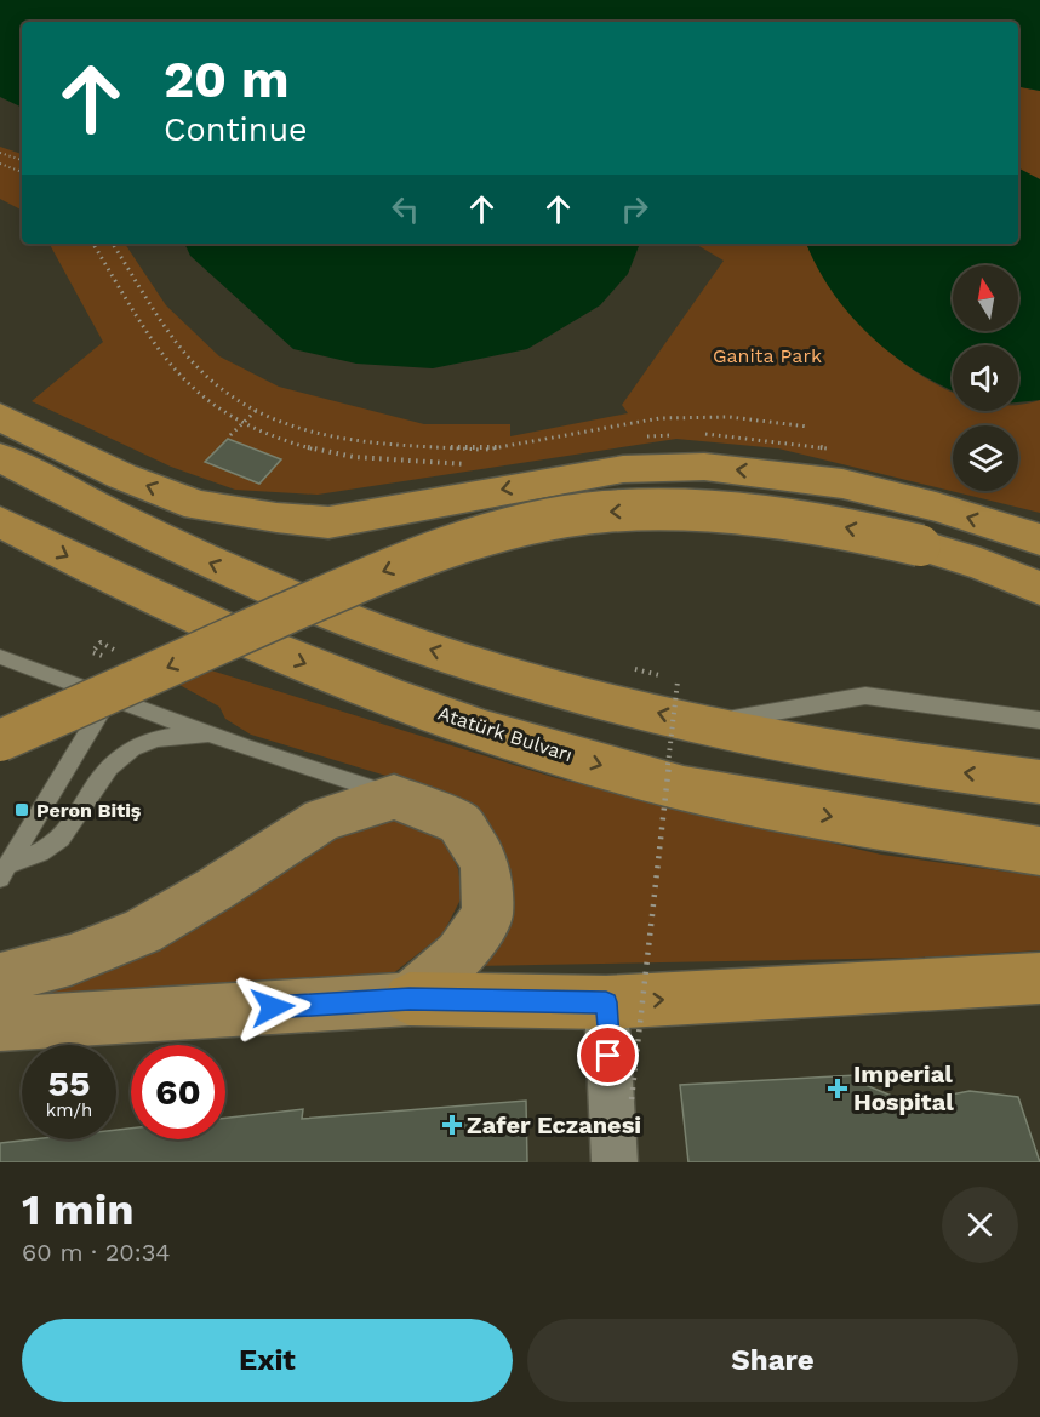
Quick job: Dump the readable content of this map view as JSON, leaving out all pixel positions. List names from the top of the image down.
{
  "streets": {
    "highway": ["Atatürk Bulvarı"]
  },
  "parks": ["Ganita Park"],
  "places": {
    "transit": ["Peron Bitiş"],
    "health": ["Imperial Hospital", "Zafer Eczanesi"]
  },
  "north": "top",
  "page": {
    "turn": ["20 m", "Continue"],
    "speed": "55 km/h",
    "limit": "60",
    "heading": ["1 min", "60 m · 20:34"],
    "buttons": ["Exit", "Share"]
  }
}
